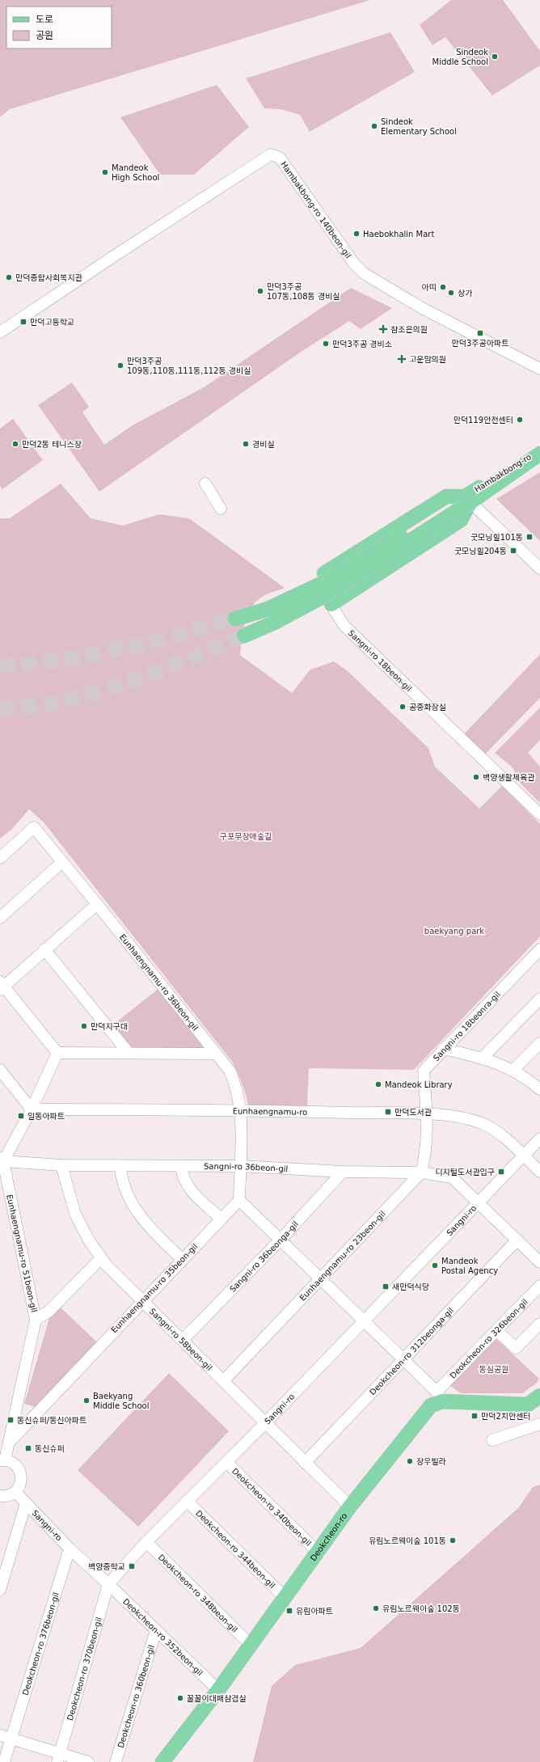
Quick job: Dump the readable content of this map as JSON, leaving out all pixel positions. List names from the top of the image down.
{
  "streets": {
    "main road": ["Hambakbong-ro", "Deokcheon-ro"],
    "street": [
      "Hambakbong-ro 140beon-gil",
      "Sangni-ro 18beon-gil",
      "Eunhaengnamu-ro 36beon-gil",
      "Sangni-ro 18beonra-gil",
      "Eunhaengnamu-ro",
      "Sangni-ro 36beon-gil",
      "Sangni-ro",
      "Eunhaengnamu-ro 51beon-gil",
      "Eunhaengnamu-ro 23beon-gil",
      "Sangni-ro 36beonga-gil",
      "Eunhaengnamu-ro 35beon-gil",
      "Deokcheon-ro 326beon-gil",
      "Sangni-ro 58beon-gil",
      "Deokcheon-ro 312beonga-gil",
      "Deokcheon-ro 340beon-gil",
      "Deokcheon-ro 344beon-gil",
      "Deokcheon-ro 348beon-gil",
      "Deokcheon-ro 352beon-gil",
      "Deokcheon-ro 376beon-gil",
      "Deokcheon-ro 370beon-gil",
      "Deokcheon-ro 360beon-gil"
    ]
  },
  "crossings": [
    ["Eunhaengnamu-ro 36beon-gil", "Eunhaengnamu-ro"],
    ["Sangni-ro 18beonra-gil", "Eunhaengnamu-ro"],
    ["Sangni-ro 18beonra-gil", "Eunhaengnamu-ro 23beon-gil"],
    ["Eunhaengnamu-ro", "Sangni-ro"],
    ["Eunhaengnamu-ro", "Eunhaengnamu-ro 23beon-gil"],
    ["Sangni-ro 36beon-gil", "Sangni-ro"],
    ["Sangni-ro 36beon-gil", "Eunhaengnamu-ro 51beon-gil"],
    ["Sangni-ro 36beon-gil", "Eunhaengnamu-ro 23beon-gil"],
    ["Sangni-ro 36beon-gil", "Sangni-ro 36beonga-gil"],
    ["Sangni-ro 36beon-gil", "Sangni-ro 58beon-gil"],
    ["Sangni-ro 36beon-gil", "Deokcheon-ro 312beonga-gil"],
    ["Sangni-ro", "Sangni-ro 58beon-gil"],
    ["Sangni-ro", "Deokcheon-ro 340beon-gil"],
    ["Sangni-ro", "Deokcheon-ro 344beon-gil"],
    ["Sangni-ro", "Deokcheon-ro 348beon-gil"],
    ["Sangni-ro", "Deokcheon-ro 352beon-gil"],
    ["Sangni-ro", "Deokcheon-ro 376beon-gil"],
    ["Sangni-ro", "Deokcheon-ro 370beon-gil"],
    ["Eunhaengnamu-ro 51beon-gil", "Eunhaengnamu-ro 35beon-gil"],
    ["Eunhaengnamu-ro 23beon-gil", "Sangni-ro 58beon-gil"],
    ["Sangni-ro 36beonga-gil", "Sangni-ro 58beon-gil"],
    ["Eunhaengnamu-ro 35beon-gil", "Sangni-ro 58beon-gil"],
    ["Deokcheon-ro 326beon-gil", "Deokcheon-ro"],
    ["Sangni-ro 58beon-gil", "Deokcheon-ro 312beonga-gil"],
    ["Sangni-ro 58beon-gil", "Deokcheon-ro"],
    ["Deokcheon-ro 340beon-gil", "Deokcheon-ro"],
    ["Deokcheon-ro", "Deokcheon-ro 344beon-gil"],
    ["Deokcheon-ro", "Deokcheon-ro 348beon-gil"],
    ["Deokcheon-ro", "Deokcheon-ro 352beon-gil"],
    ["Deokcheon-ro 352beon-gil", "Deokcheon-ro 370beon-gil"],
    ["Deokcheon-ro 352beon-gil", "Deokcheon-ro 360beon-gil"]
  ],
  "parks": ["구포무장애숲길", "baekyang park", "동심공원"],
  "places": {
    "other": [
      "Sindeok Middle School",
      "Sindeok Elementary School",
      "Mandeok High School",
      "Haebokhalin Mart",
      "만덕종합사회복지관",
      "아띠",
      "만덕3주공 107동,108동 경비실",
      "상가",
      "만덕3주공 경비소",
      "만덕3주공 109동,110동,111동,112동 경비실",
      "만덕119안전센터",
      "만덕2동 테니스장",
      "경비실",
      "공중화장실",
      "백양생활체육관",
      "만덕지구대",
      "Mandeok Library",
      "Mandeok Postal Agency",
      "Baekyang Middle School",
      "장우빌라",
      "유림노르웨이숲 101동",
      "유림노르웨이숲 102동",
      "꿀꿀이대패삼겹살"
    ],
    "transit": [
      "만덕고등학교",
      "만덕3주공아파트",
      "굿모닝힐101동",
      "굿모닝힐204동",
      "만덕도서관",
      "일동아파트",
      "디지털도서관입구",
      "새만덕식당",
      "만덕2치안센터",
      "동신슈퍼/동신아파트",
      "동신슈퍼",
      "백양중학교",
      "유림아파트"
    ],
    "health": ["참조은의원", "고운맘의원"]
  },
  "legend": ["도로", "공원"]
}
